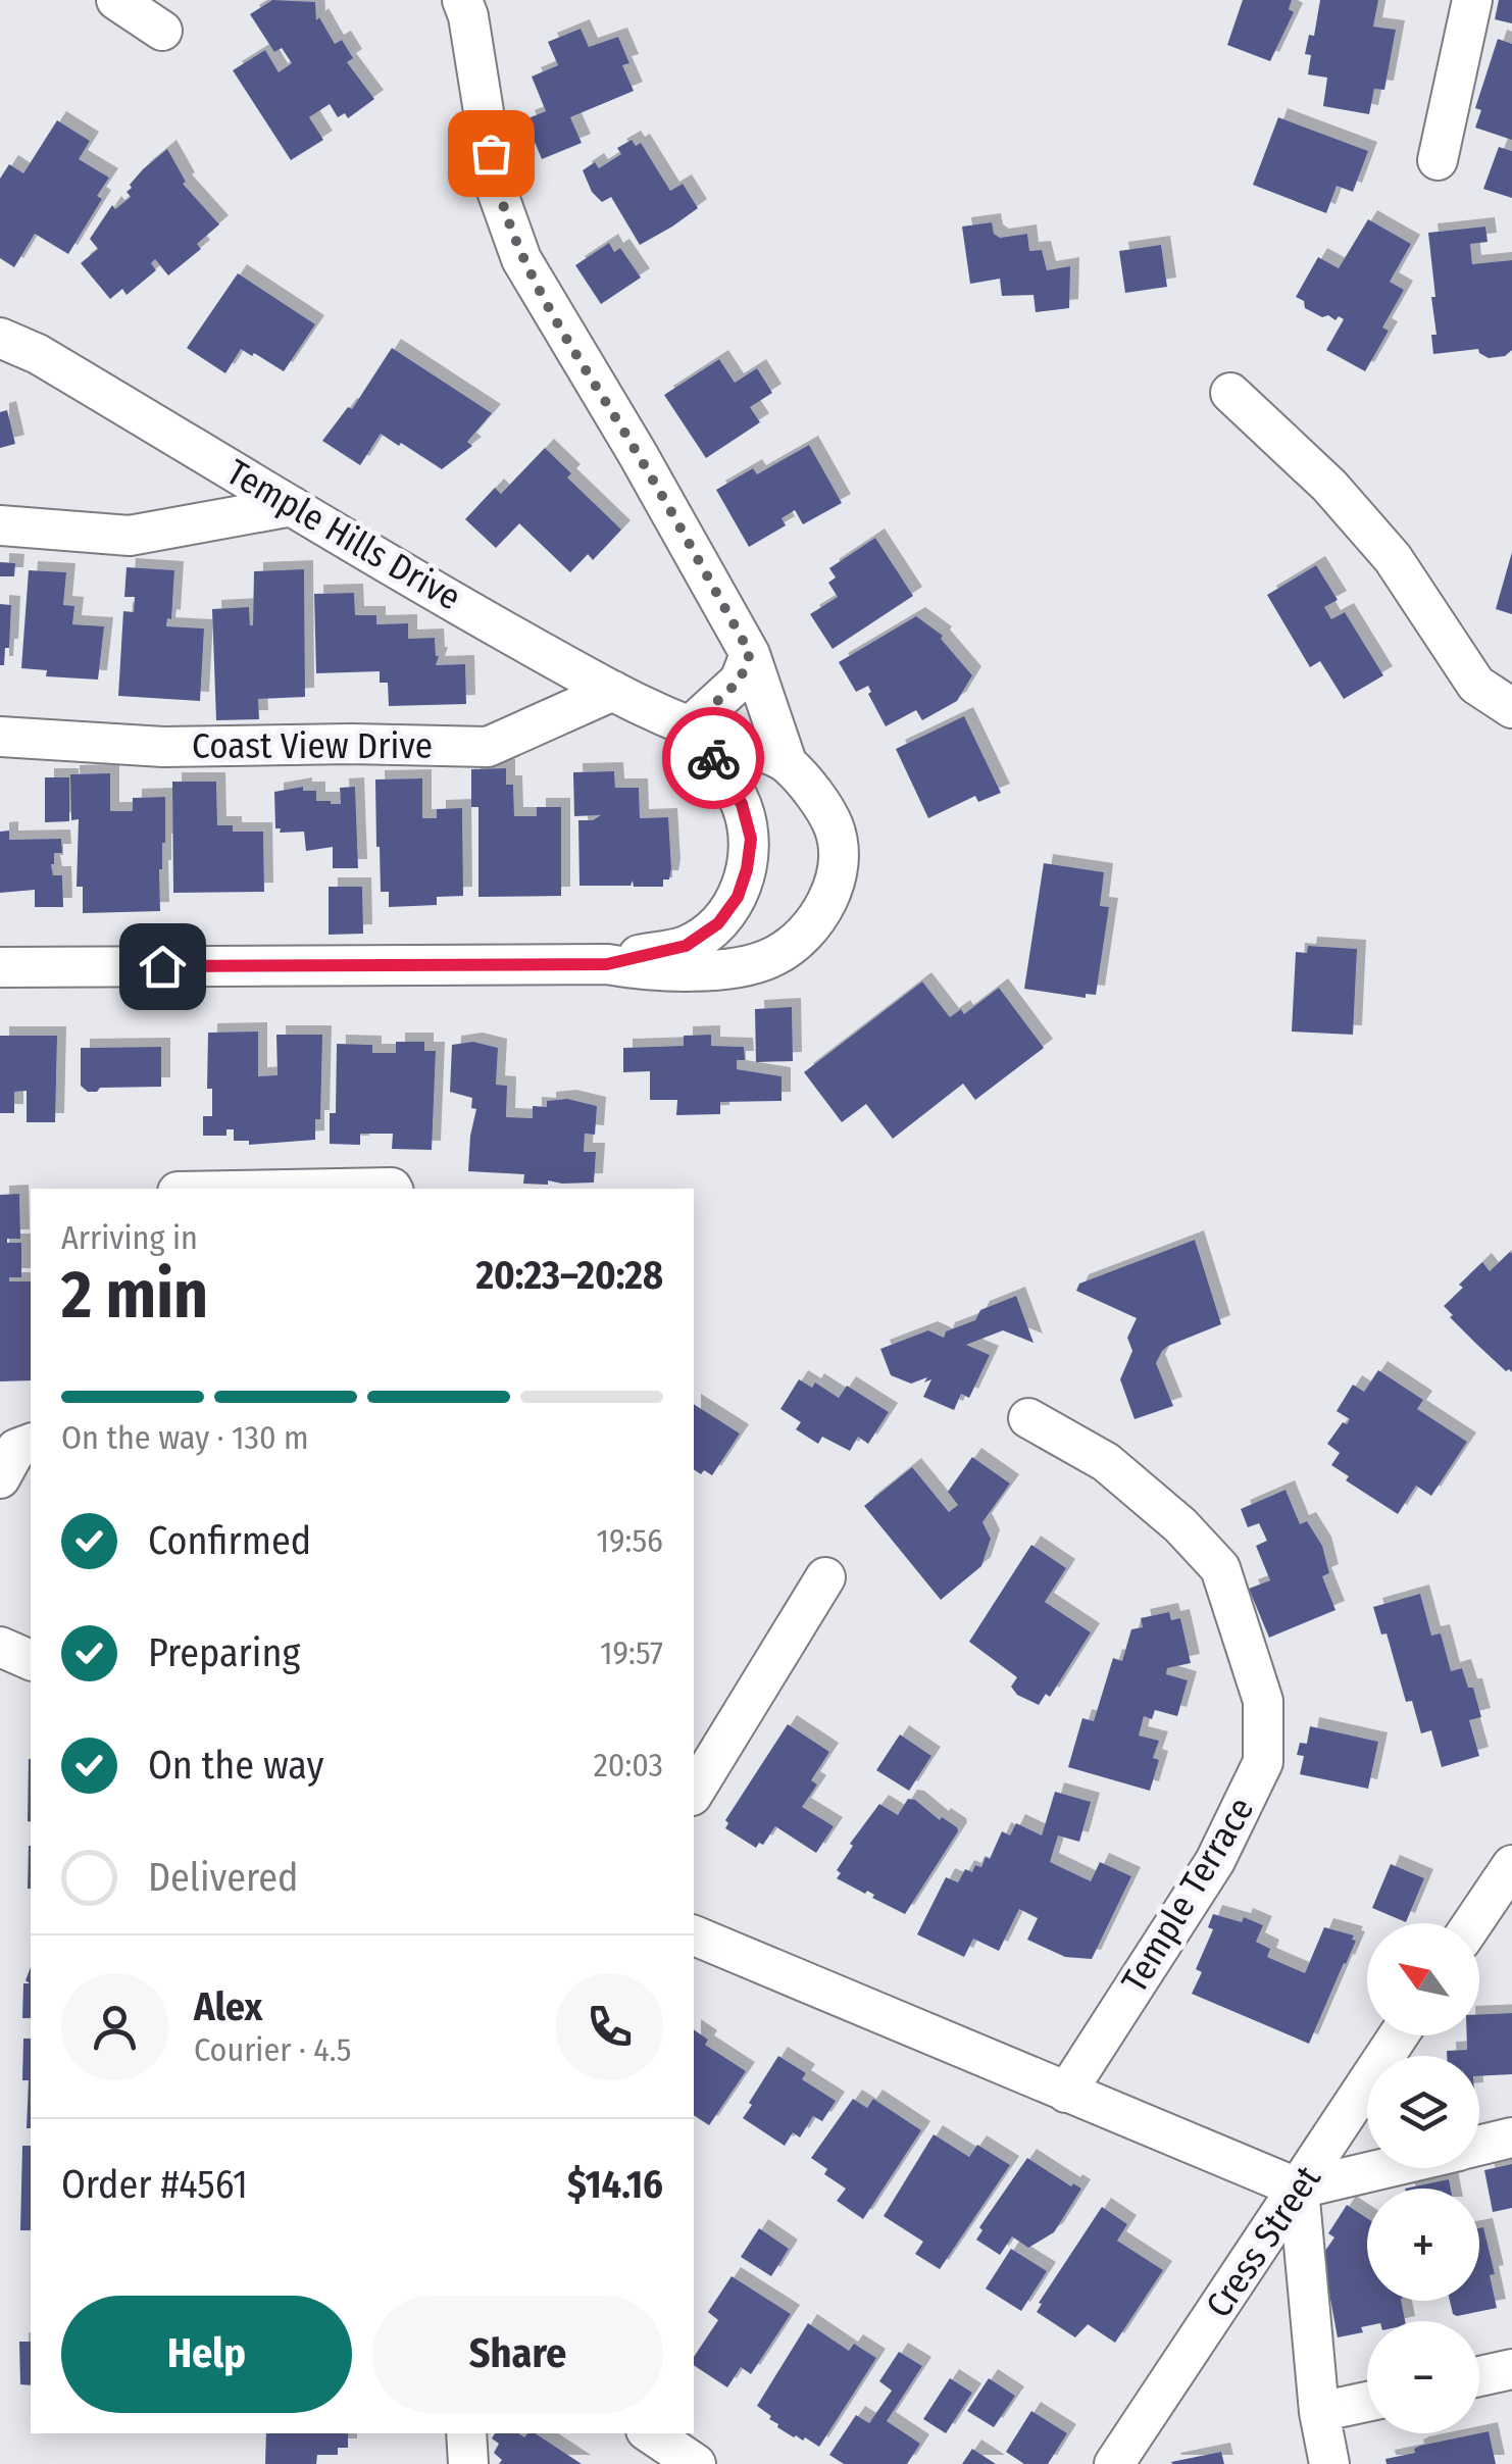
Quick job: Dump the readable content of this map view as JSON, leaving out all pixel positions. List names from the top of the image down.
{
  "streets": {
    "street": [
      "Temple Hills Drive",
      "Coast View Drive",
      "Temple Terrace",
      "Cress Street"
    ]
  },
  "crossings": [
    ["Temple Hills Drive", "Coast View Drive"]
  ],
  "north": "top left",
  "page": {
    "heading": ["2 min", "Arriving in", "20:23–20:28"],
    "panel": [
      "Alex",
      "Courier · 4.5",
      "Order #4561",
      "$14.16"
    ],
    "bar": "On the way · 130 m",
    "list": [
      ["Confirmed", "19:56"],
      ["Preparing", "19:57"],
      ["On the way", "20:03"],
      "Delivered"
    ],
    "map_buttons": ["+", "−"],
    "buttons": ["Help", "Share"]
  }
}
